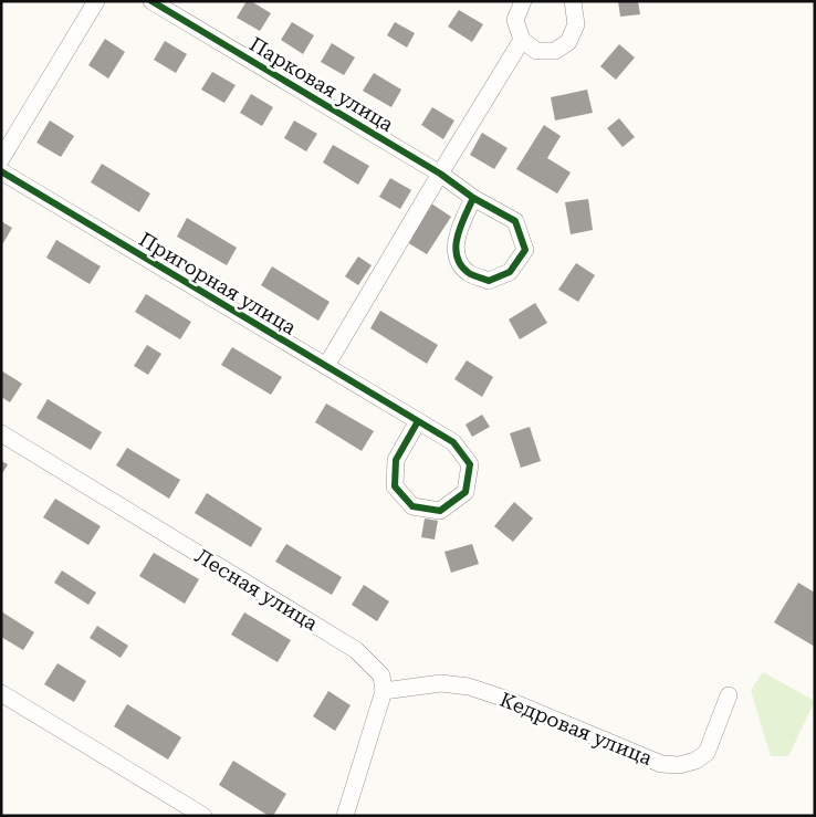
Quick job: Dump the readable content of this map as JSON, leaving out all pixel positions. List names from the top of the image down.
{
  "streets": {
    "street": [
      "Парковая улица",
      "Пригорная улица",
      "Лесная улица",
      "Кедровая улица"
    ]
  },
  "crossings": [
    ["Лесная улица", "Кедровая улица"]
  ]
}
